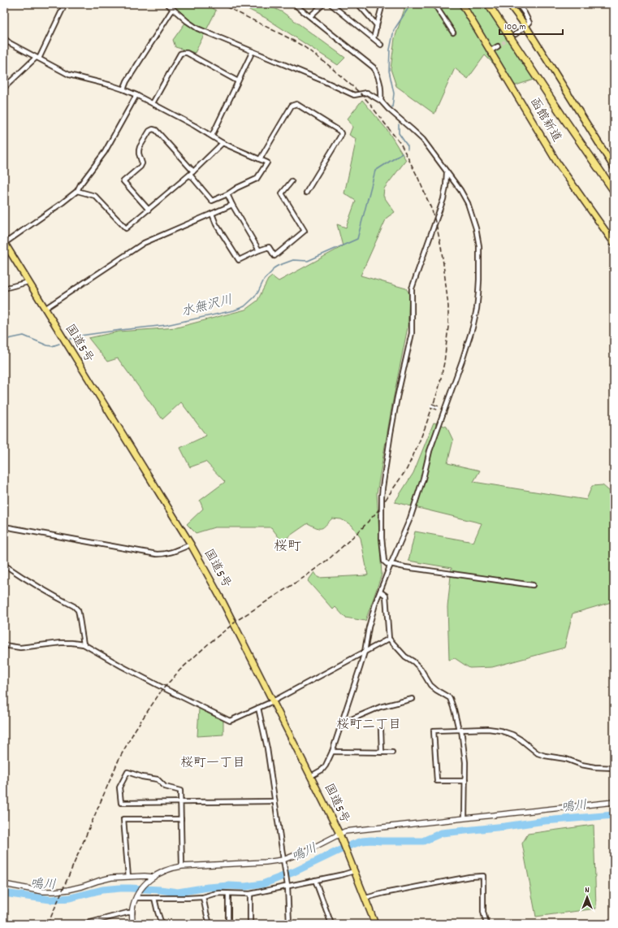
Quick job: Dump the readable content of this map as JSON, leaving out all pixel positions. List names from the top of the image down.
{
  "streets": {
    "highway": ["函館新道", "国道5号"]
  },
  "districts": ["桜町", "桜町二丁目", "桜町一丁目"],
  "water": ["水無沢川", "鳴川"],
  "scale_bar": "100 m",
  "north": "top"
}
